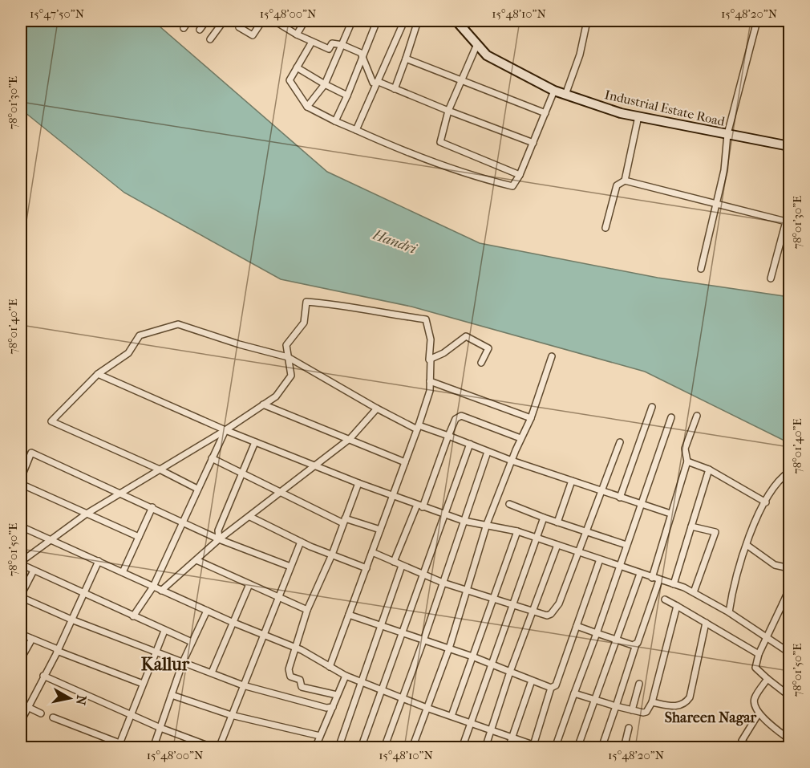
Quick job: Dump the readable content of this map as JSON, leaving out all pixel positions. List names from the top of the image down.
{
  "streets": {
    "main road": ["Industrial Estate Road"]
  },
  "districts": ["Kallur", "Shareen Nagar"],
  "water": ["Handri"],
  "north": "right",
  "coordinates": [
    "15°47'50\"N",
    "15°48'00\"N",
    "15°48'10\"N",
    "15°48'20\"N",
    "78°01'30\"E",
    "78°01'40\"E",
    "78°01'50\"E"
  ]
}
